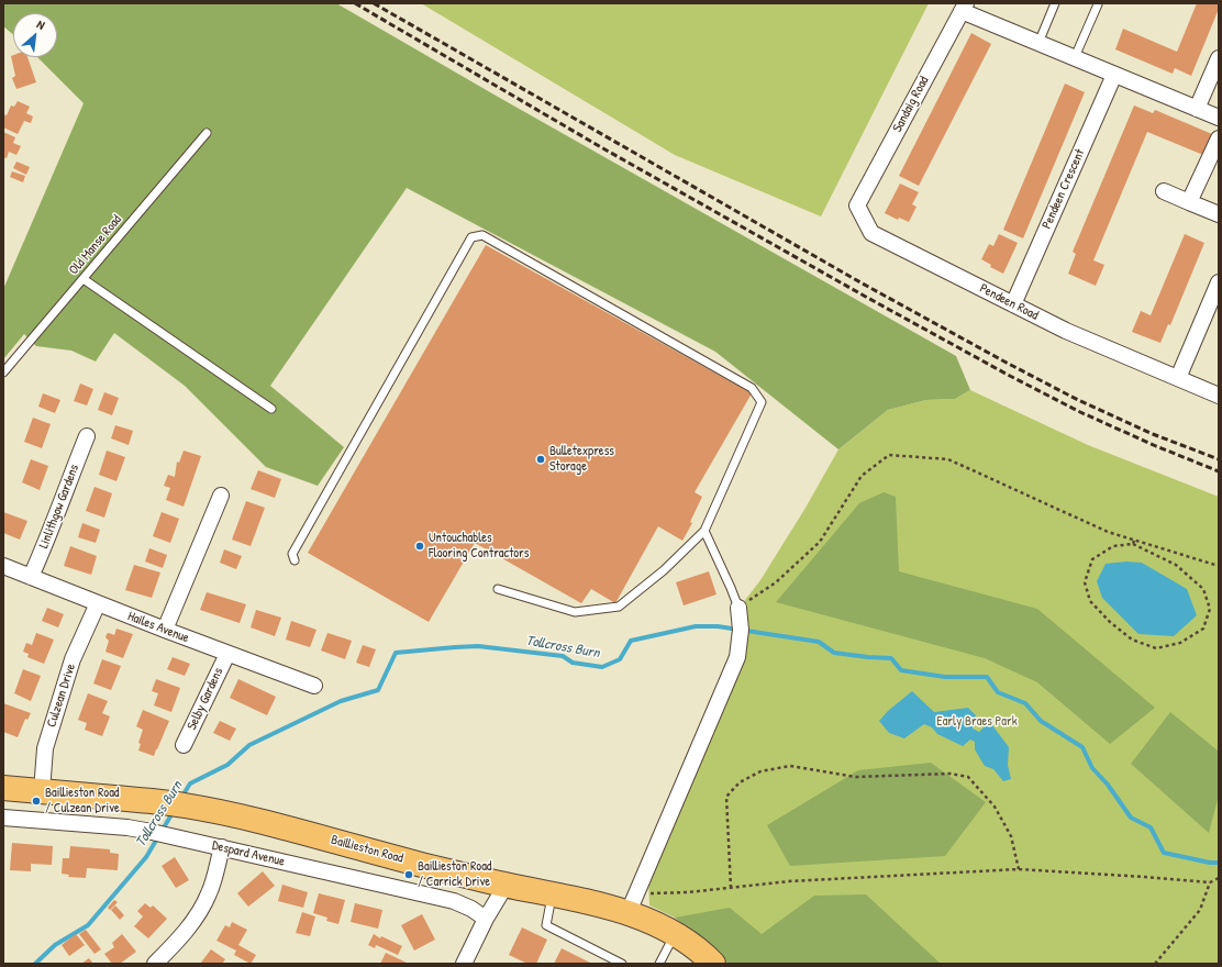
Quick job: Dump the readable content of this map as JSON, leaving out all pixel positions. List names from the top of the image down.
{
  "streets": {
    "main road": ["Baillieston Road"],
    "street": [
      "Sandaig Road",
      "Pendeen Crescent",
      "Pendeen Road",
      "Linlithgow Gardens",
      "Hailes Avenue",
      "Culzean Drive",
      "Selby Gardens",
      "Despard Avenue"
    ],
    "lane": ["Old Manse Road"]
  },
  "crossings": [
    ["Sandaig Road", "Pendeen Road"],
    ["Pendeen Crescent", "Pendeen Road"],
    ["Linlithgow Gardens", "Hailes Avenue"],
    ["Hailes Avenue", "Culzean Drive"],
    ["Hailes Avenue", "Selby Gardens"],
    ["Culzean Drive", "Baillieston Road"]
  ],
  "water": ["Tollcross Burn"],
  "parks": ["Early Braes Park"],
  "places": [
    "Bulletexpress Storage",
    "Untouchables Flooring Contractors",
    "Baillieston Road / Culzean Drive",
    "Baillieston Road / Carrick Drive"
  ],
  "north": "top right"
}
